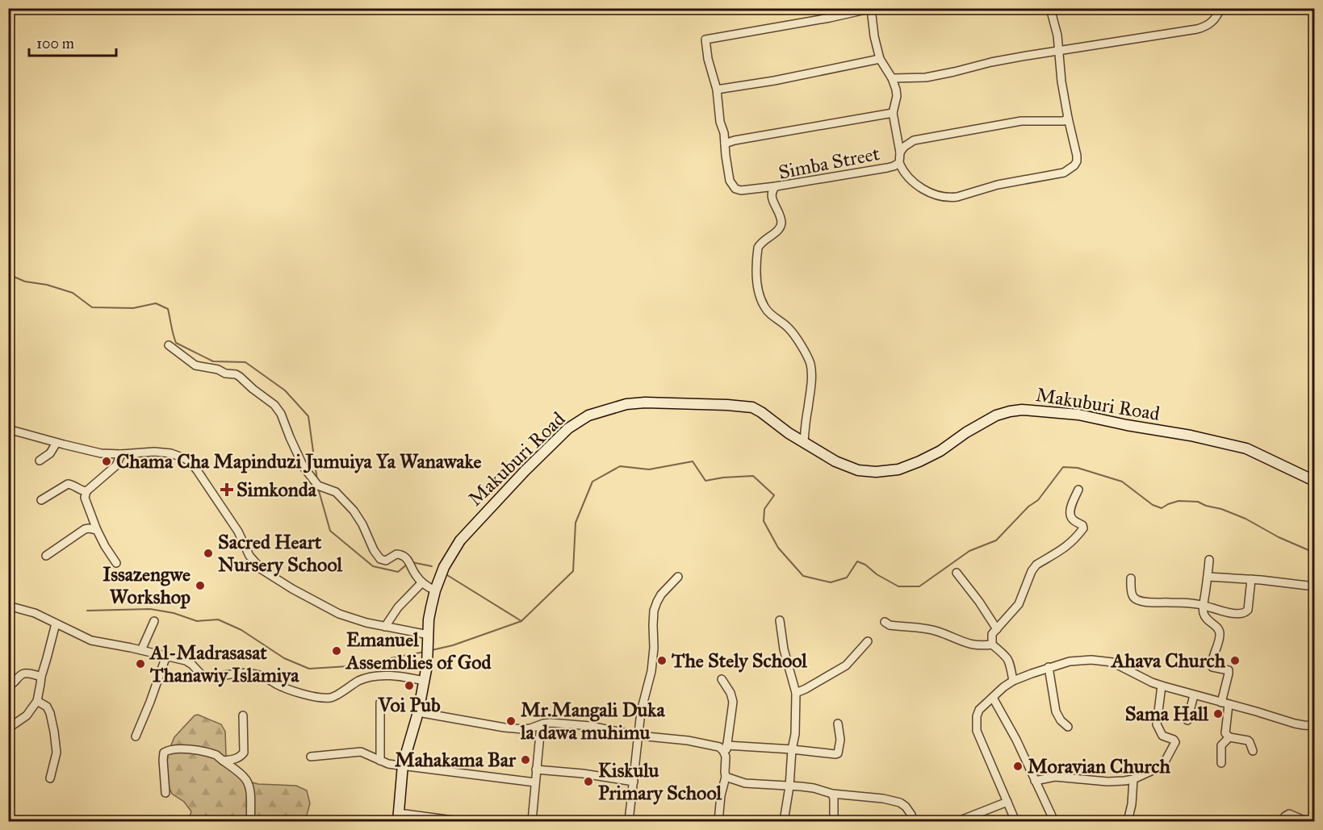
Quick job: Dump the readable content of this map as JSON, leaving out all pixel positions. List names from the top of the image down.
{
  "streets": {
    "street": ["Simba Street", "Makuburi Road"]
  },
  "crossings": [
    ["Simba Street", "Makuburi Road"]
  ],
  "places": {
    "other": [
      "Chama Cha Mapinduzi Jumuiya Ya Wanawake",
      "Sacred Heart Nursery School",
      "Issazengwe Workshop",
      "Emanuel Assemblies of God",
      "The Stely School",
      "Ahava Church",
      "Al-Madrasasat Thanawiy Islamiya",
      "Voi Pub",
      "Sama Hall",
      "Mr.Mangali Duka la dawa muhimu",
      "Mahakama Bar",
      "Moravian Church",
      "Kiskulu Primary School"
    ],
    "health": ["Simkonda"]
  },
  "scale_bar": "100 m"
}
